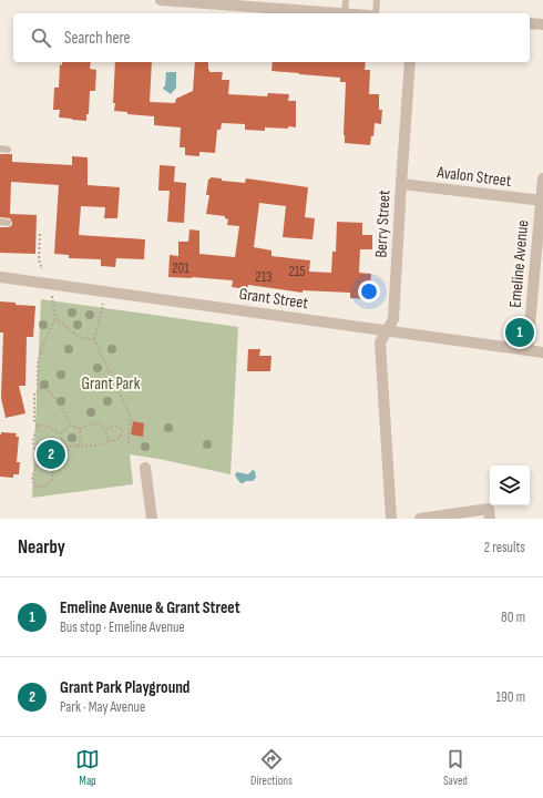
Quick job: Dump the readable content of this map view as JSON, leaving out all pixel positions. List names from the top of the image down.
{
  "streets": {
    "street": [
      "Avalon Street",
      "Berry Street",
      "Emeline Avenue",
      "Grant Street"
    ]
  },
  "crossings": [
    ["Avalon Street", "Berry Street"],
    ["Avalon Street", "Emeline Avenue"],
    ["Berry Street", "Grant Street"],
    ["Emeline Avenue", "Grant Street"]
  ],
  "parks": ["Grant Park"],
  "house_numbers": ["201", "215", "213"],
  "page": {
    "search": "Search here",
    "pins": ["1", "2"],
    "heading": ["Nearby", "2 results"],
    "list": [
      {
        "mark": "1",
        "name": "Emeline Avenue & Grant Street",
        "note": "Bus stop · Emeline Avenue",
        "value": "80 m"
      },
      {
        "mark": "2",
        "name": "Grant Park Playground",
        "note": "Park · May Avenue",
        "value": "190 m"
      }
    ],
    "nav": ["Map", "Directions", "Saved"]
  }
}
